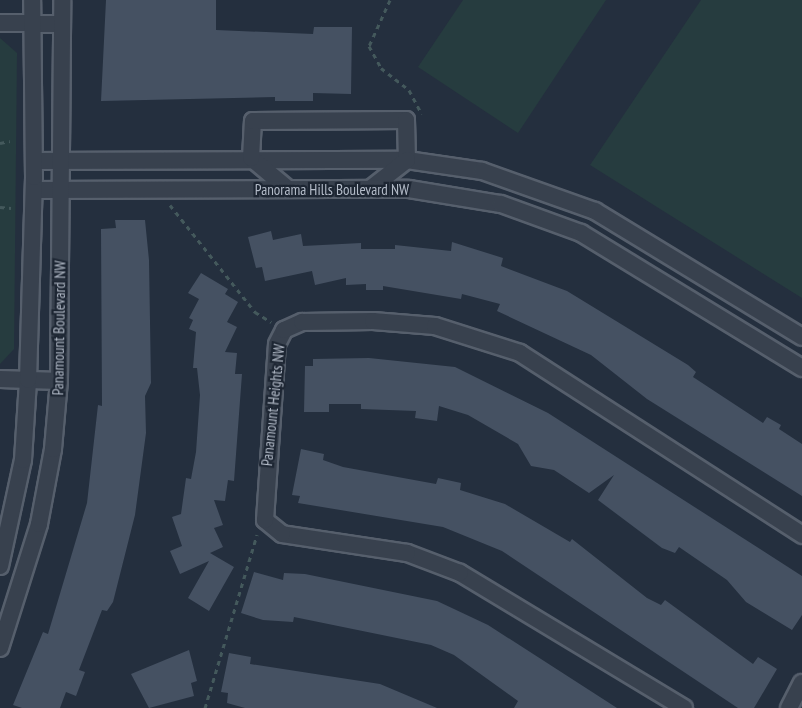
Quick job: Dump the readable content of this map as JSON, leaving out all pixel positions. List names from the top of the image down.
{
  "streets": {
    "street": ["Panorama Hills Boulevard NW", "Panamount Boulevard NW", "Panamount Heights NW"]
  },
  "crossings": [
    ["Panorama Hills Boulevard NW", "Panamount Boulevard NW"]
  ]
}
